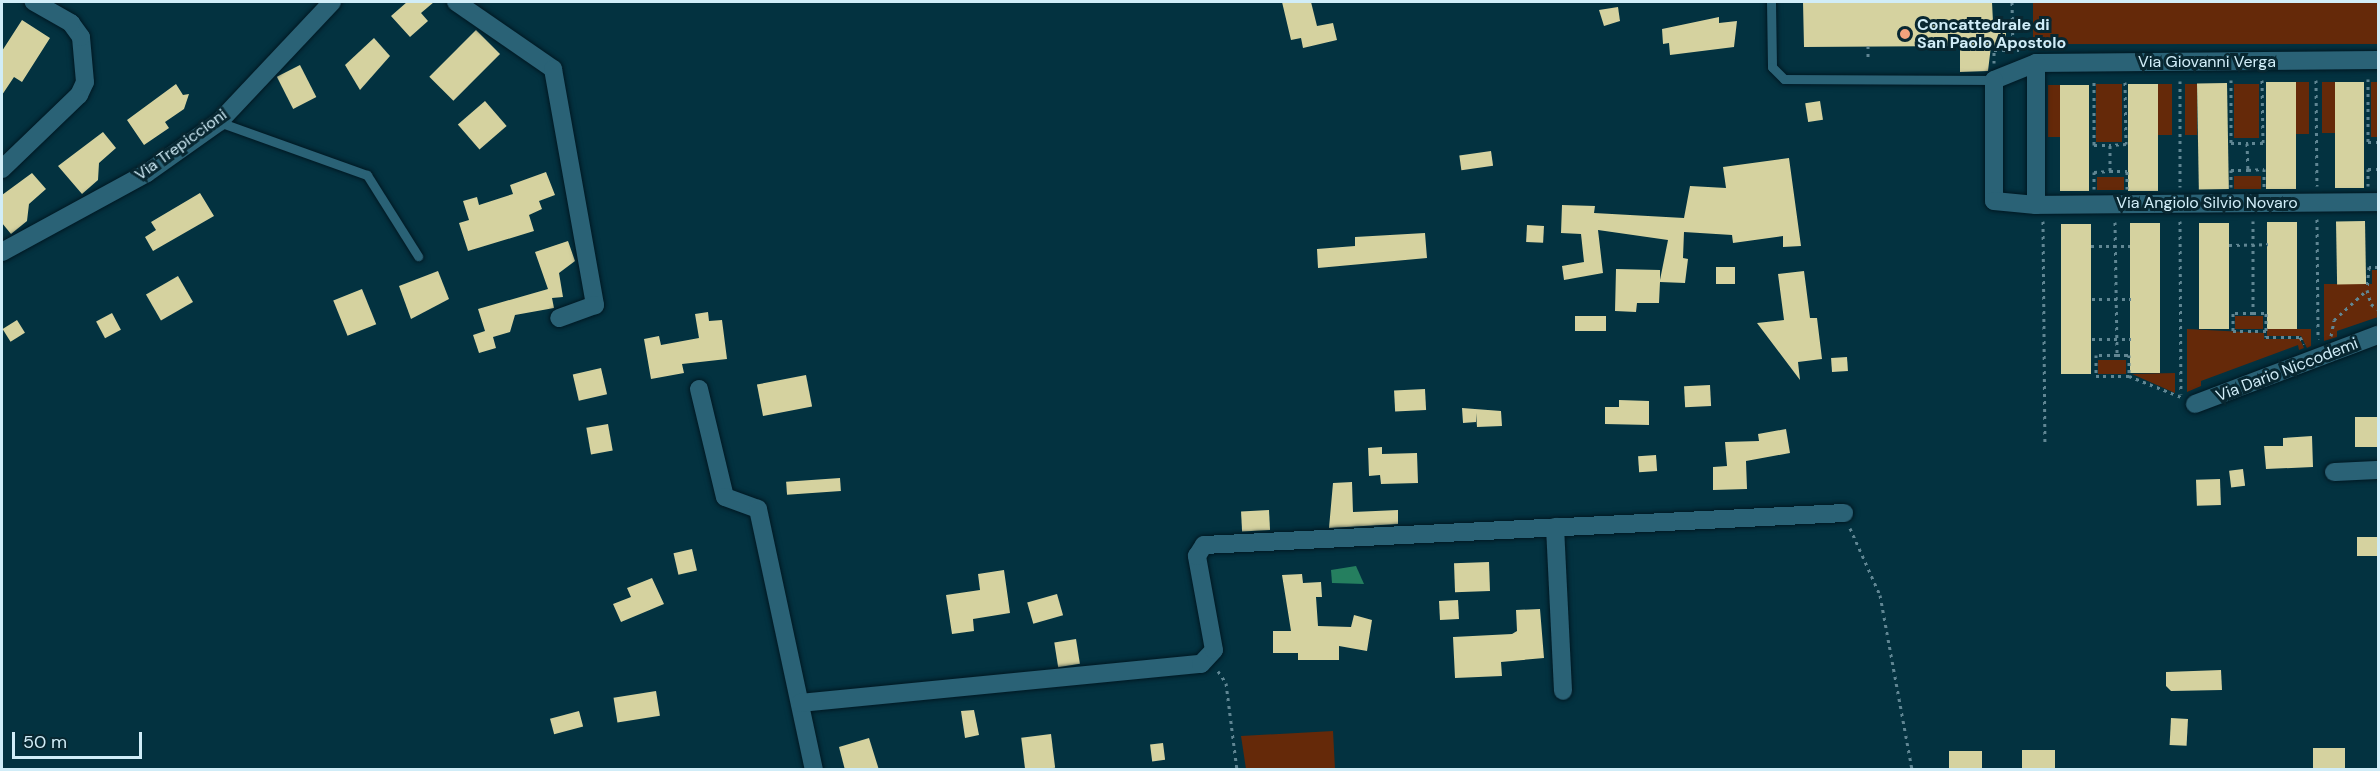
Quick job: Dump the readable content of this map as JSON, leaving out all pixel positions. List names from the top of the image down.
{
  "streets": {
    "street": [
      "Via Giovanni Verga",
      "Via Trepiccioni",
      "Via Angiolo Silvio Novaro",
      "Via Dario Niccodemi"
    ]
  },
  "places": ["Concattedrale di San Paolo Apostolo"],
  "scale_bar": "50 m"
}
